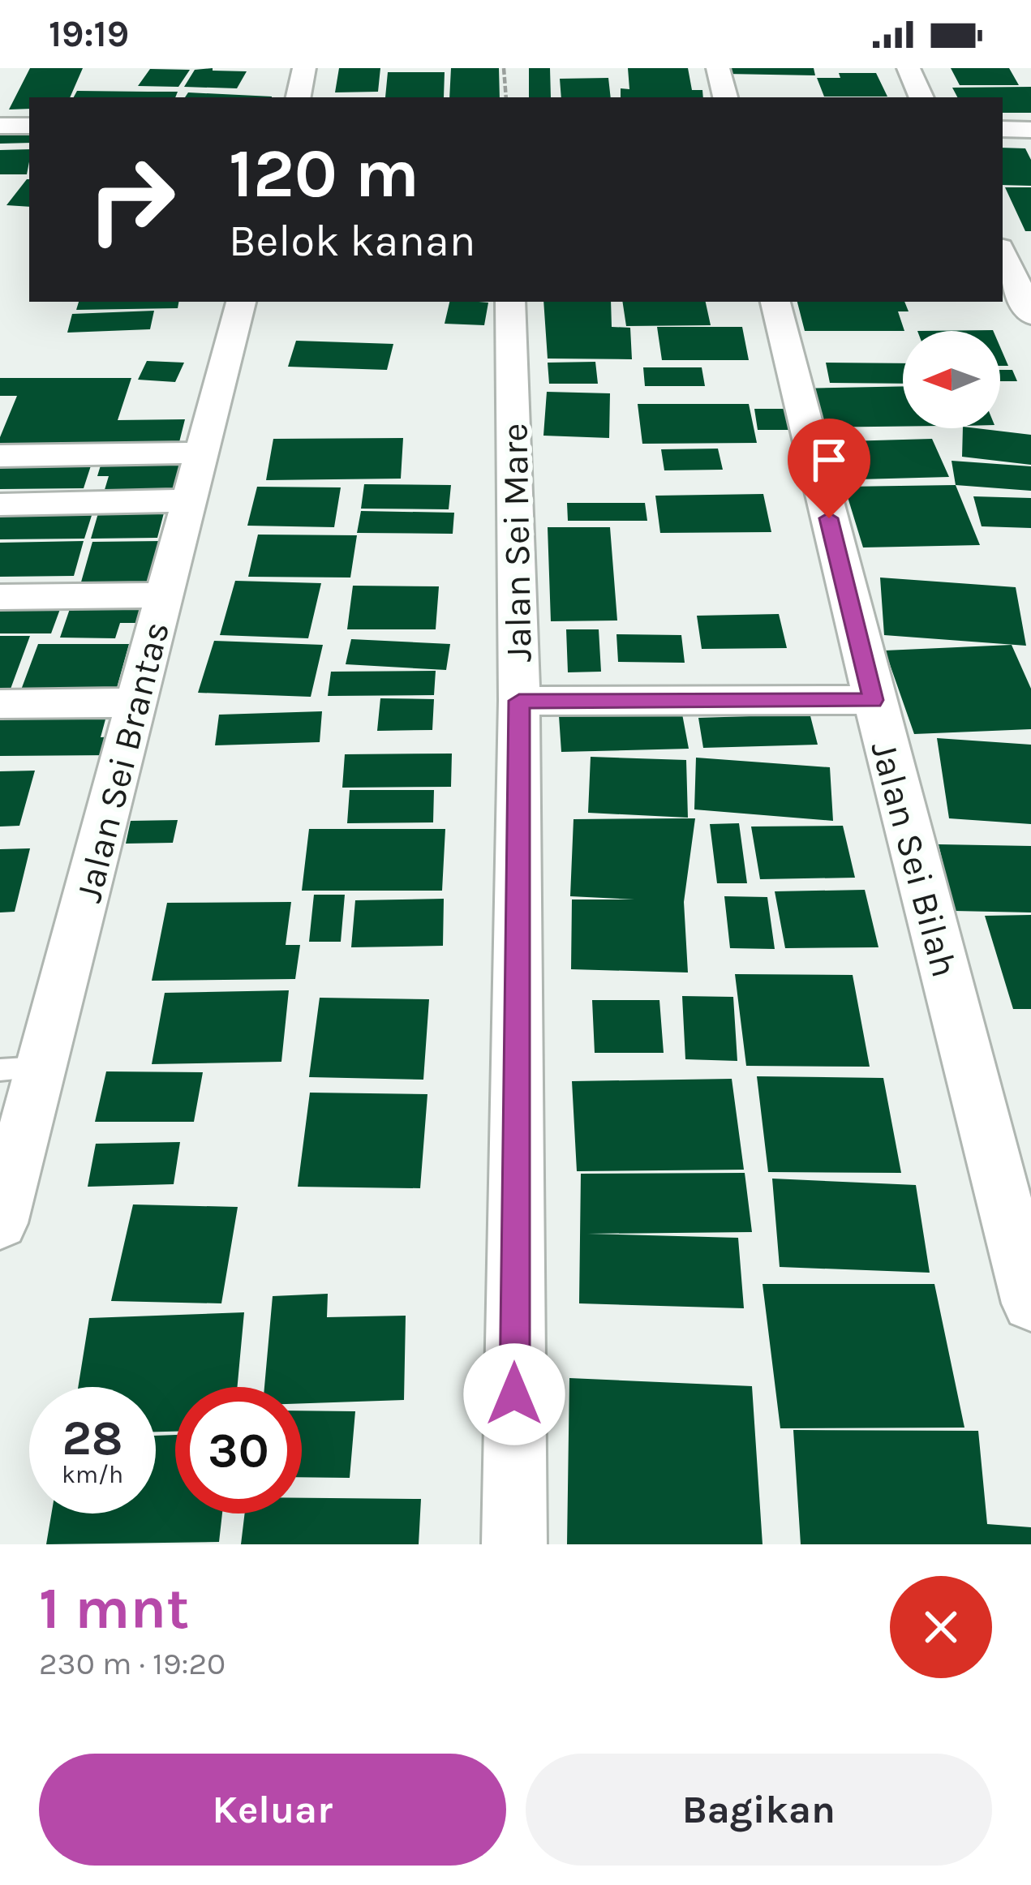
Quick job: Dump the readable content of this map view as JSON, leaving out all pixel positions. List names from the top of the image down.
{
  "streets": {
    "street": ["Jalan Sei Mare", "Jalan Sei Brantas", "Jalan Sei Bilah"]
  },
  "north": "left",
  "page": {
    "status": "19:19",
    "turn": ["120 m", "Belok kanan"],
    "speed": "28 km/h",
    "limit": "30",
    "heading": ["1 mnt", "230 m · 19:20"],
    "buttons": ["Keluar", "Bagikan"]
  }
}
